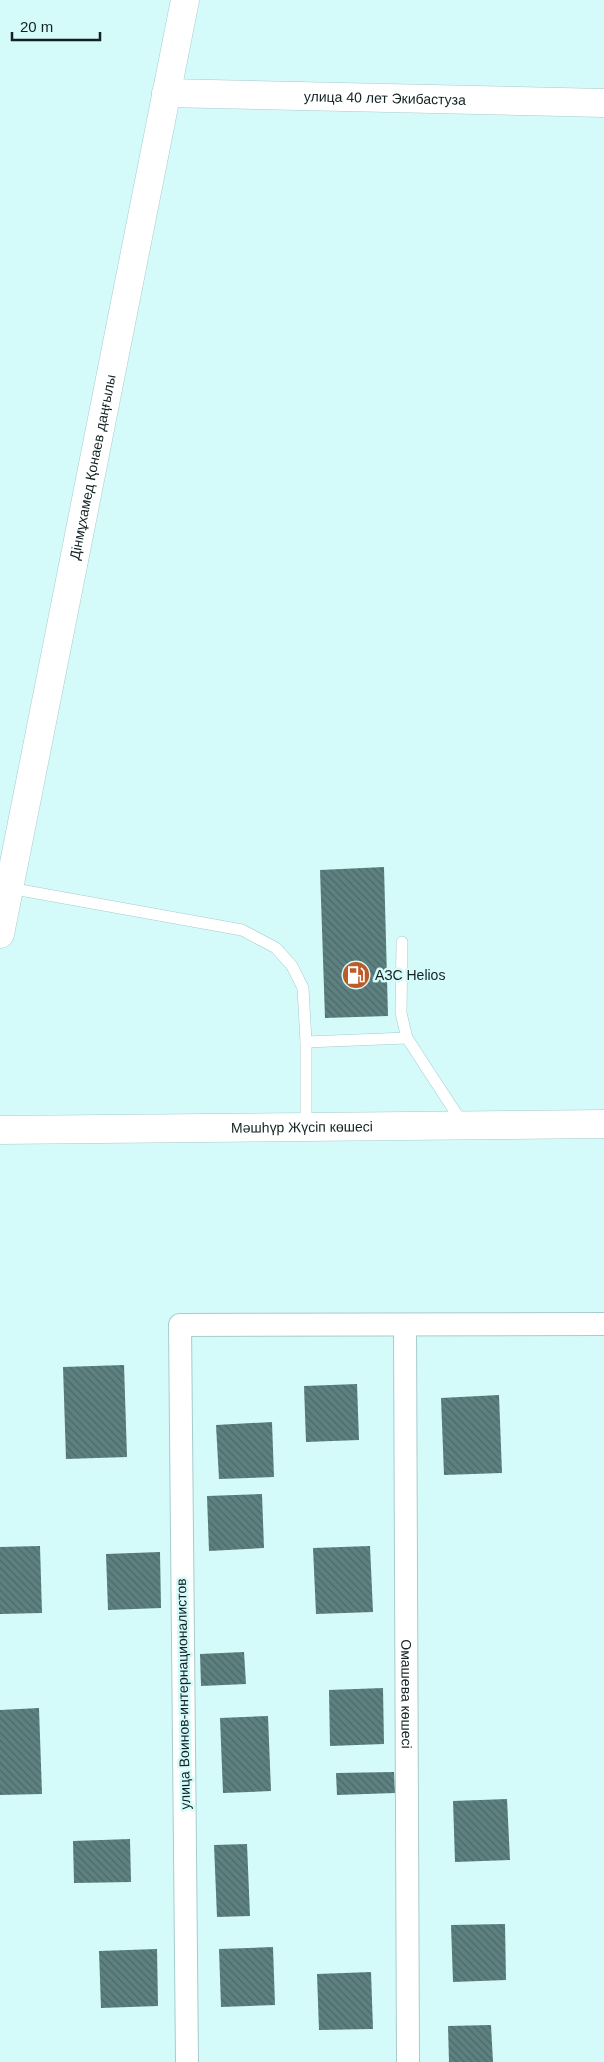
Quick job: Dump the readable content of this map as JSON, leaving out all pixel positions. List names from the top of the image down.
{
  "streets": {
    "main road": ["улица 40 лет Экибастуза", "Дінмұхамед Қонаев даңғылы", "Мәшһүр Жүсіп көшесі"],
    "street": ["Омашева көшесі", "улица Воинов-интернационалистов"]
  },
  "crossings": [
    ["улица 40 лет Экибастуза", "Дінмұхамед Қонаев даңғылы"],
    ["Омашева көшесі", "улица Воинов-интернационалистов"]
  ],
  "places": {
    "fuel station": ["АЗС Helios"]
  },
  "scale_bar": "20 m"
}
